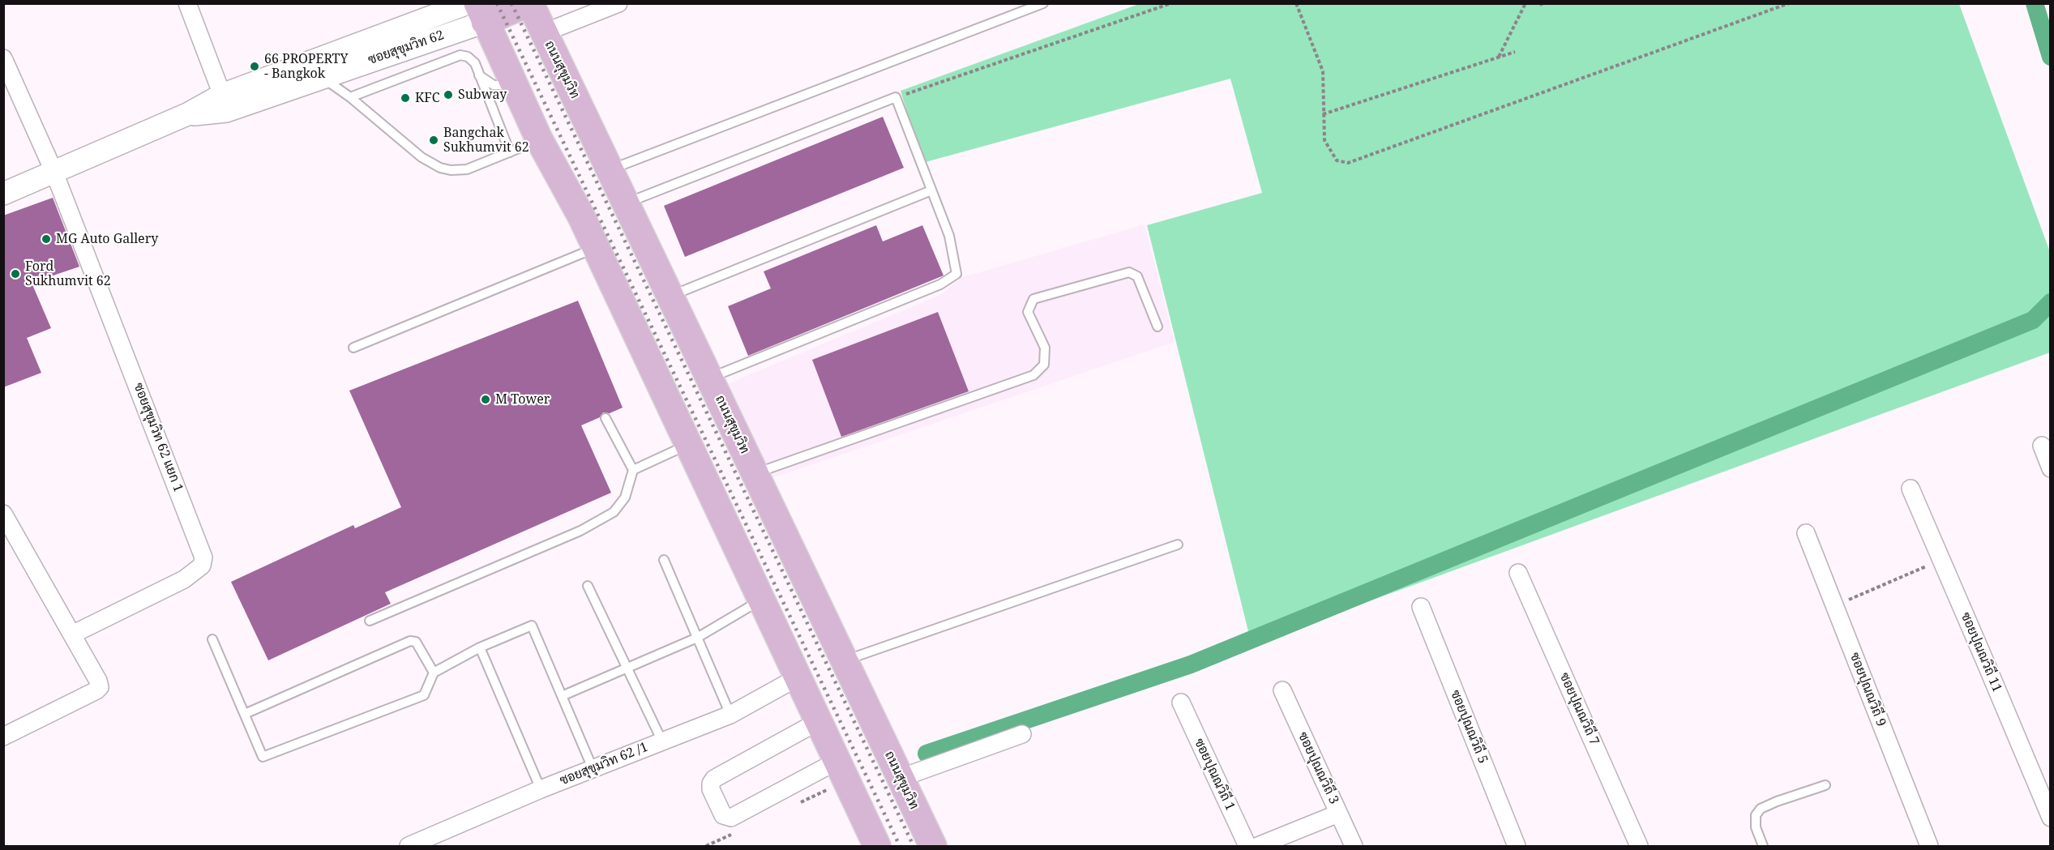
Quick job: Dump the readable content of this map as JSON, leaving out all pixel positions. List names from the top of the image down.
{
  "streets": {
    "main road": ["ถนนสุขุมวิท"],
    "street": [
      "ซอยสุขุมวิท 62",
      "ซอยสุขุมวิท 62 แยก 1",
      "ซอยปุณณวิถี 11",
      "ซอยปุณณวิถี 9",
      "ซอยปุณณวิถี 7",
      "ซอยปุณณวิถี 5",
      "ซอยสุขุมวิท 62 /1",
      "ซอยปุณณวิถี 3",
      "ซอยปุณณวิถี 1"
    ]
  },
  "crossings": [
    ["ซอยสุขุมวิท 62", "ซอยสุขุมวิท 62 แยก 1"]
  ],
  "places": [
    "66 PROPERTY - Bangkok",
    "Subway",
    "KFC",
    "Bangchak Sukhumvit 62",
    "MG Auto Gallery",
    "Ford Sukhumvit 62",
    "M Tower"
  ]
}
